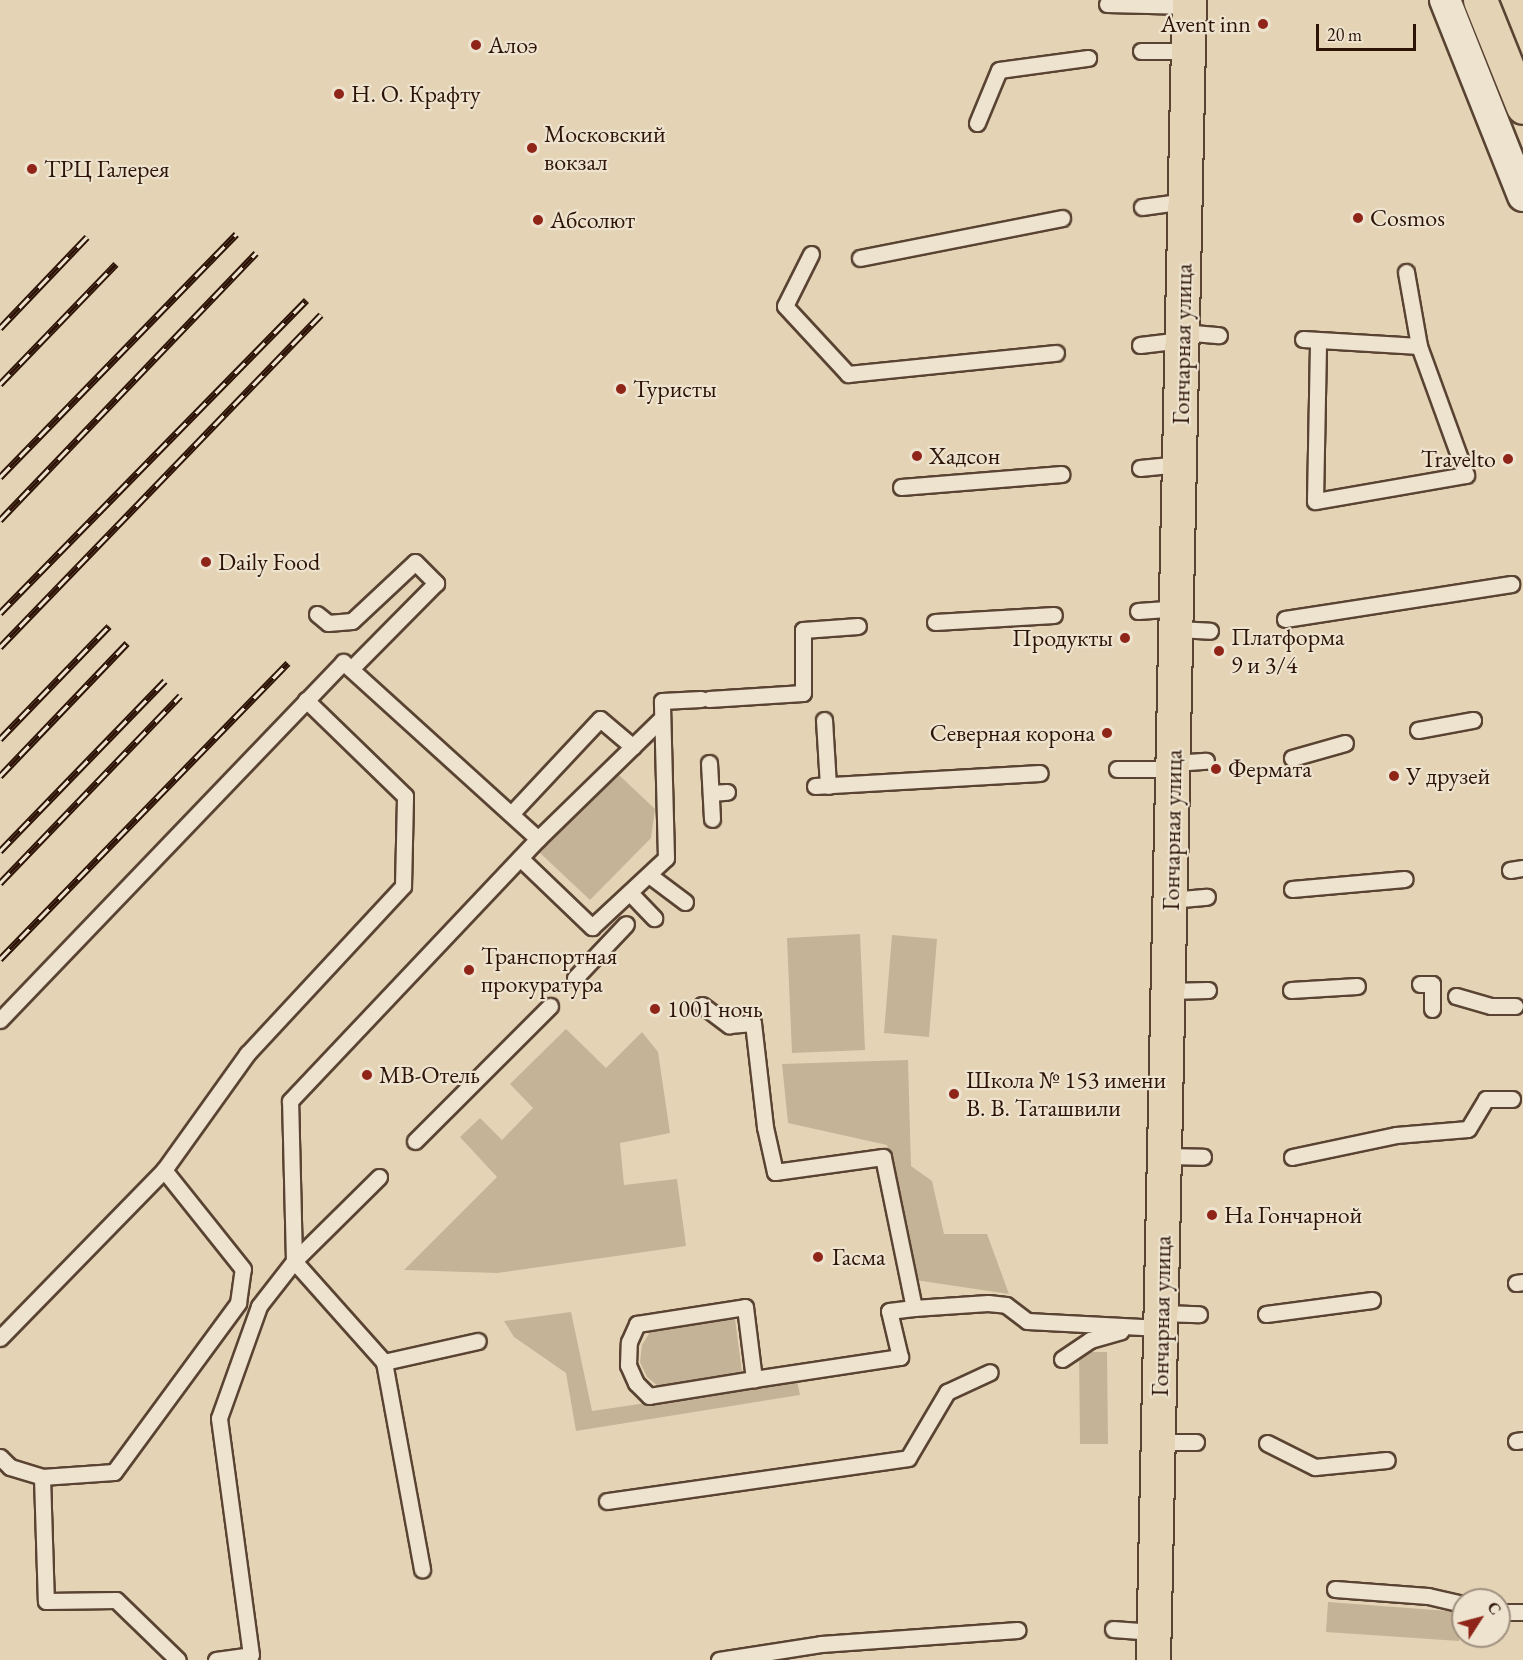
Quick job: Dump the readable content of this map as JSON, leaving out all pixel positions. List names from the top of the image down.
{
  "streets": {
    "main road": ["Гончарная улица"]
  },
  "places": [
    "Avent inn",
    "Алоэ",
    "Н. О. Крафту",
    "Московский вокзал",
    "ТРЦ Галерея",
    "Cosmos",
    "Абсолют",
    "Туристы",
    "Хадсон",
    "Travelto",
    "Daily Food",
    "Продукты",
    "Платформа 9 и 3/4",
    "Северная корона",
    "Фермата",
    "У друзей",
    "Транспортная прокуратура",
    "1001 ночь",
    "МВ-Отель",
    "Школа № 153 имени В. В. Таташвили",
    "На Гончарной",
    "Гасма"
  ],
  "scale_bar": "20 m",
  "north": "top right"
}
